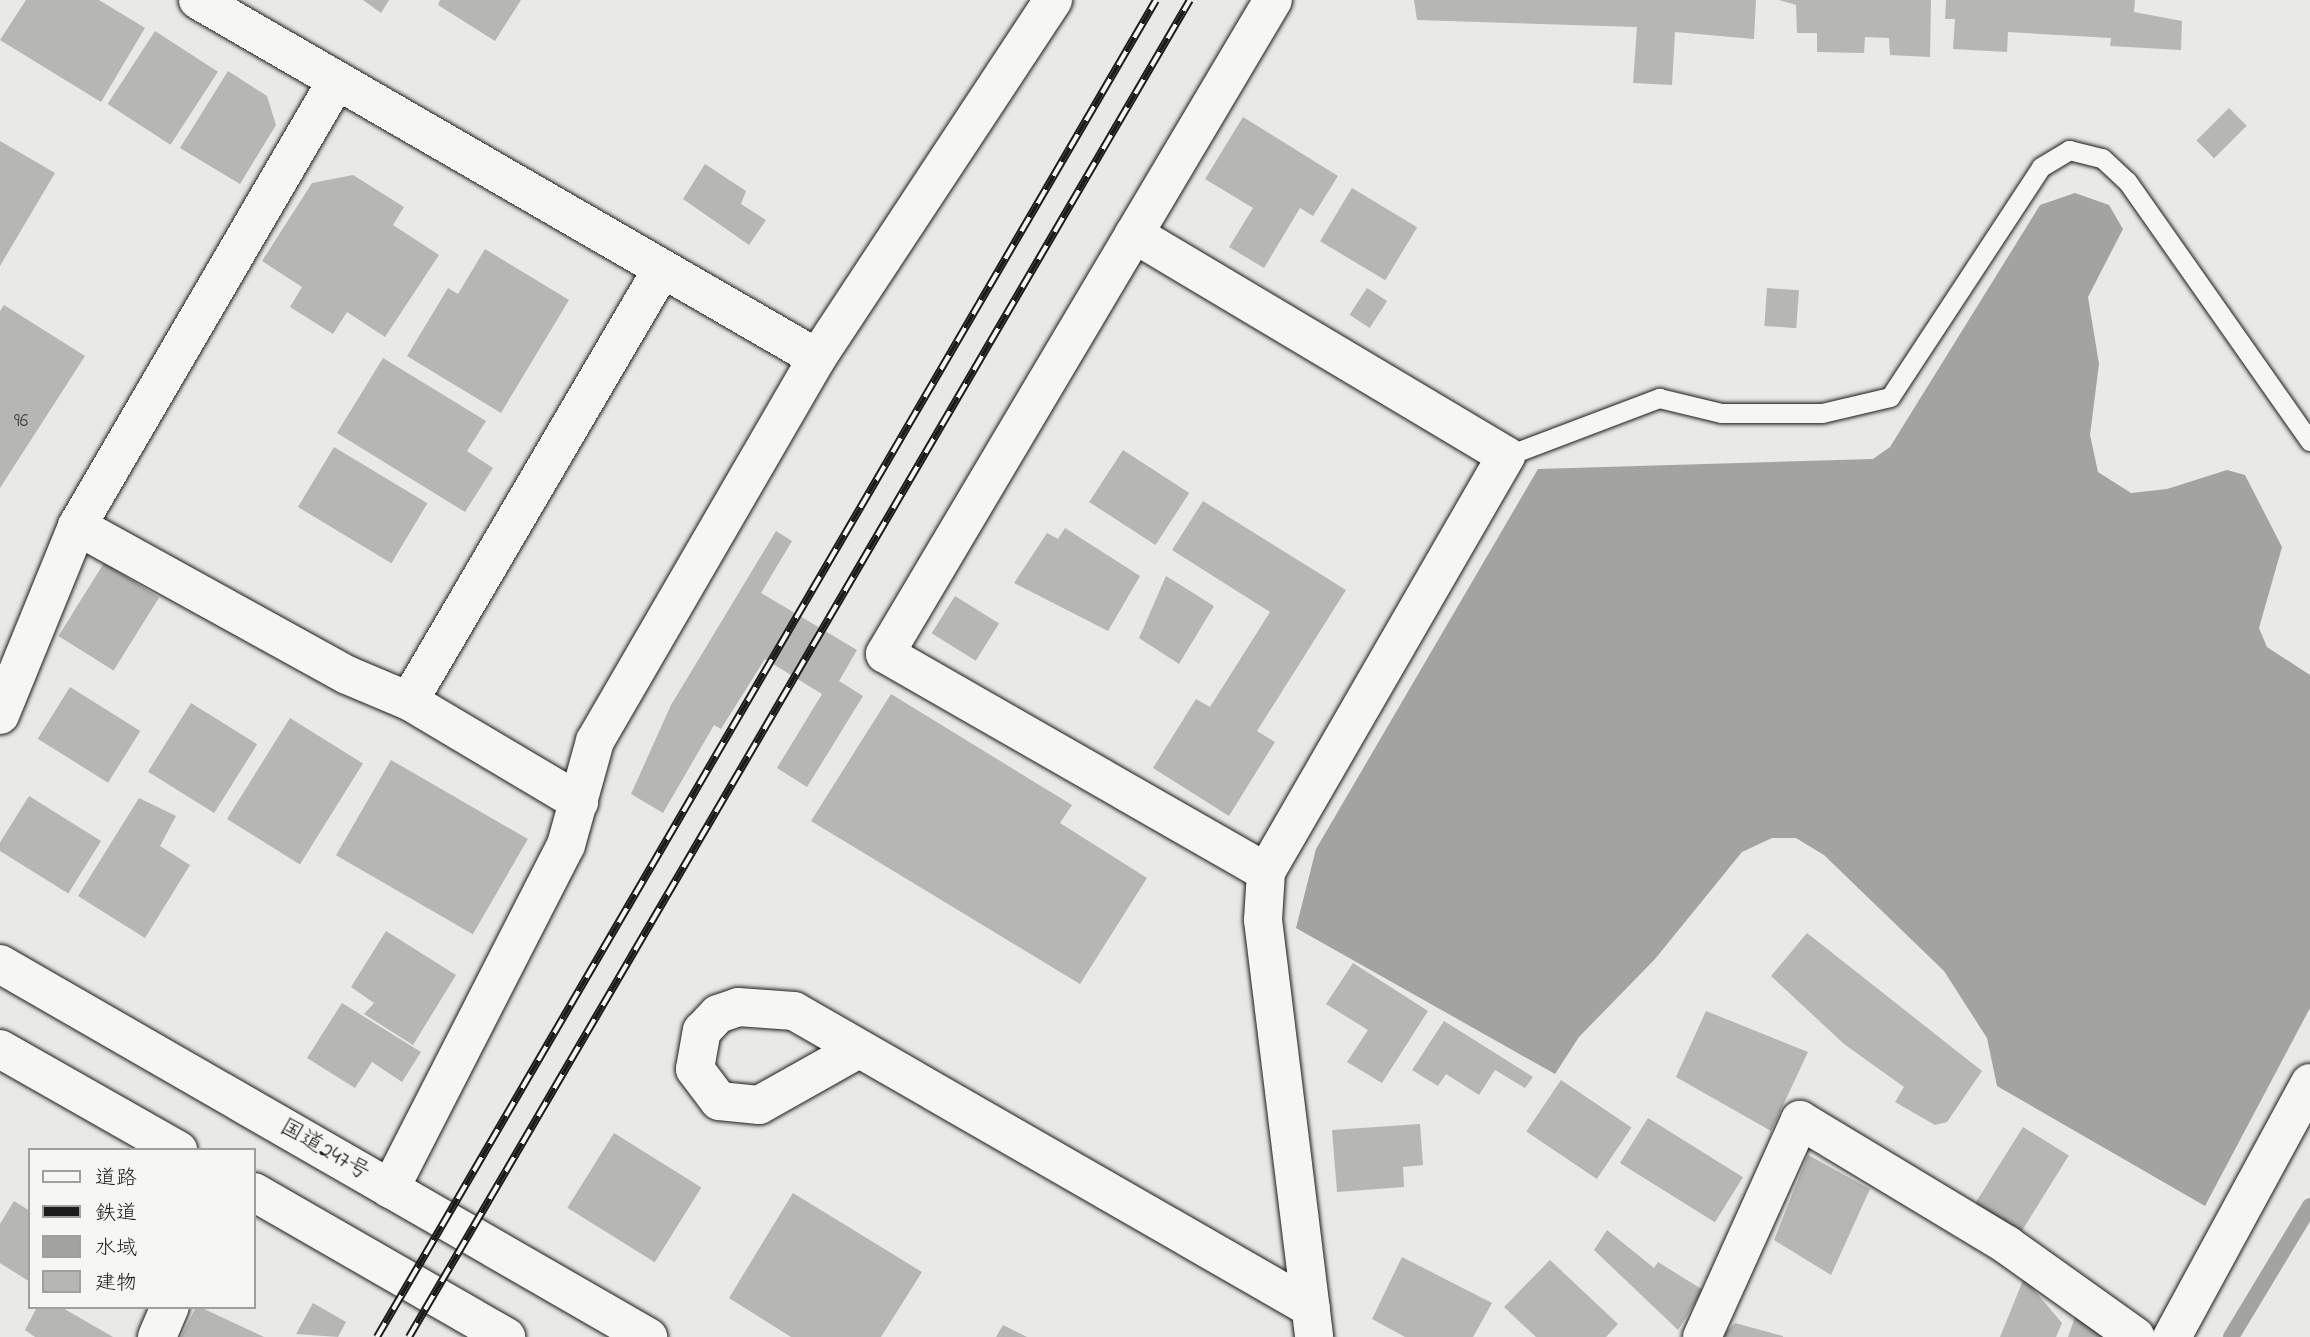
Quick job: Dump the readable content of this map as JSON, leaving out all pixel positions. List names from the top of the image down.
{
  "streets": {
    "main road": ["国道247号"]
  },
  "house_numbers": ["96"],
  "legend": [
    "道路",
    "鉄道",
    "水域",
    "建物"
  ]
}
